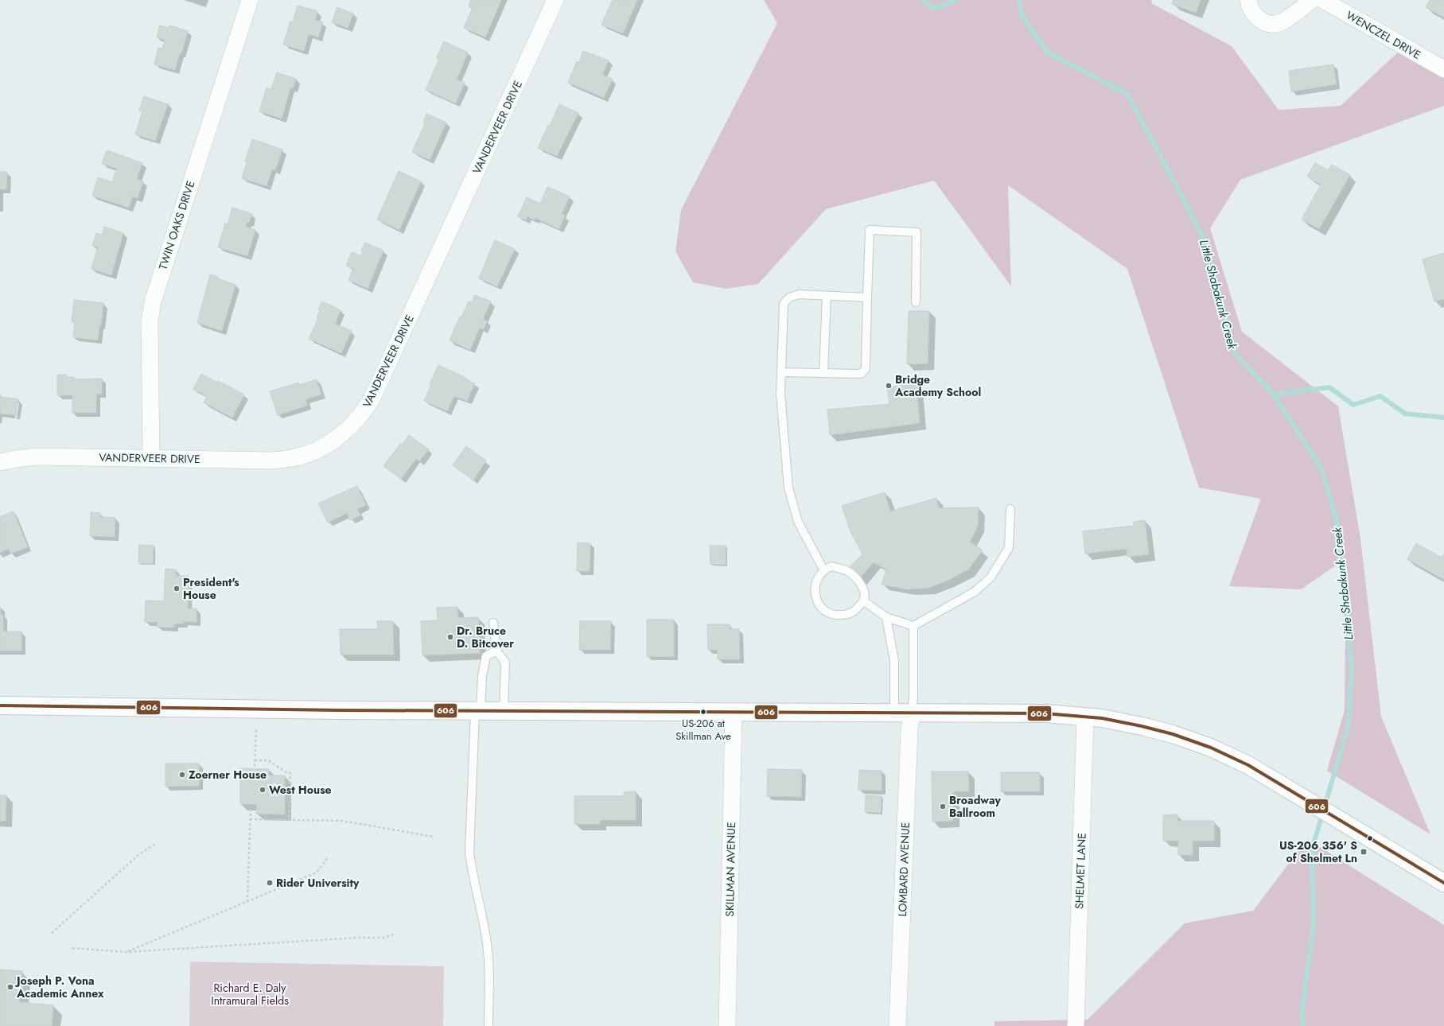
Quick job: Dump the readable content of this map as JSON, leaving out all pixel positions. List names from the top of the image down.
{
  "streets": {
    "street": [
      "WENCZEL DRIVE",
      "VANDERVEER DRIVE",
      "TWIN OAKS DRIVE",
      "SKILLMAN AVENUE",
      "LOMBARD AVENUE",
      "SHELMET LANE"
    ]
  },
  "crossings": [
    ["VANDERVEER DRIVE", "TWIN OAKS DRIVE"]
  ],
  "water": ["Little Shabakunk Creek"],
  "parks": ["Richard E. Daly Intramural Fields"],
  "places": {
    "other": [
      "Bridge Academy School",
      "President's House",
      "Dr. Bruce D. Bitcover",
      "US-206 at Skillman Ave",
      "Zoerner House",
      "West House",
      "Broadway Ballroom",
      "Rider University",
      "Joseph P. Vona Academic Annex"
    ],
    "transit": ["US-206 356' S of Shelmet Ln"]
  },
  "lines": ["transit line 606"]
}
